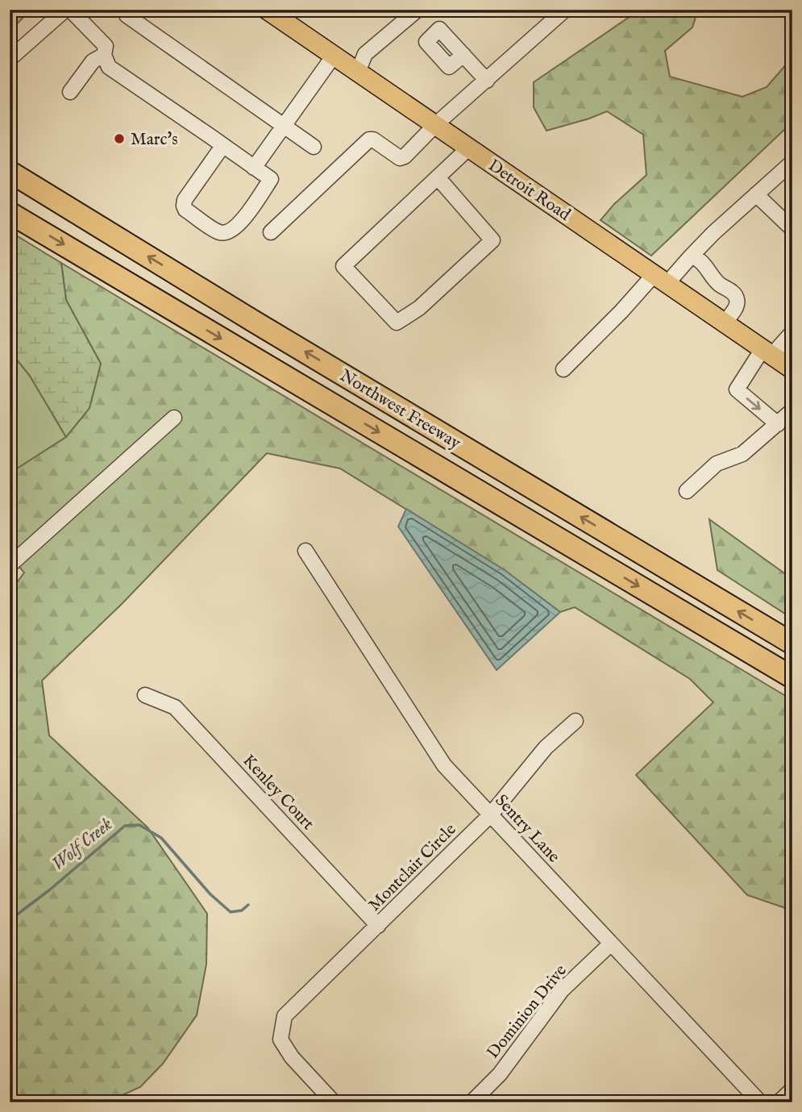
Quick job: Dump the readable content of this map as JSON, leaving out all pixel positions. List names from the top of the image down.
{
  "streets": {
    "highway": ["Northwest Freeway"],
    "main road": ["Detroit Road"],
    "street": [
      "Kenley Court",
      "Sentry Lane",
      "Montclair Circle",
      "Dominion Drive"
    ]
  },
  "crossings": [
    ["Kenley Court", "Montclair Circle"],
    ["Sentry Lane", "Montclair Circle"],
    ["Sentry Lane", "Dominion Drive"]
  ],
  "water": ["Wolf Creek"],
  "places": ["Marc's"]
}
